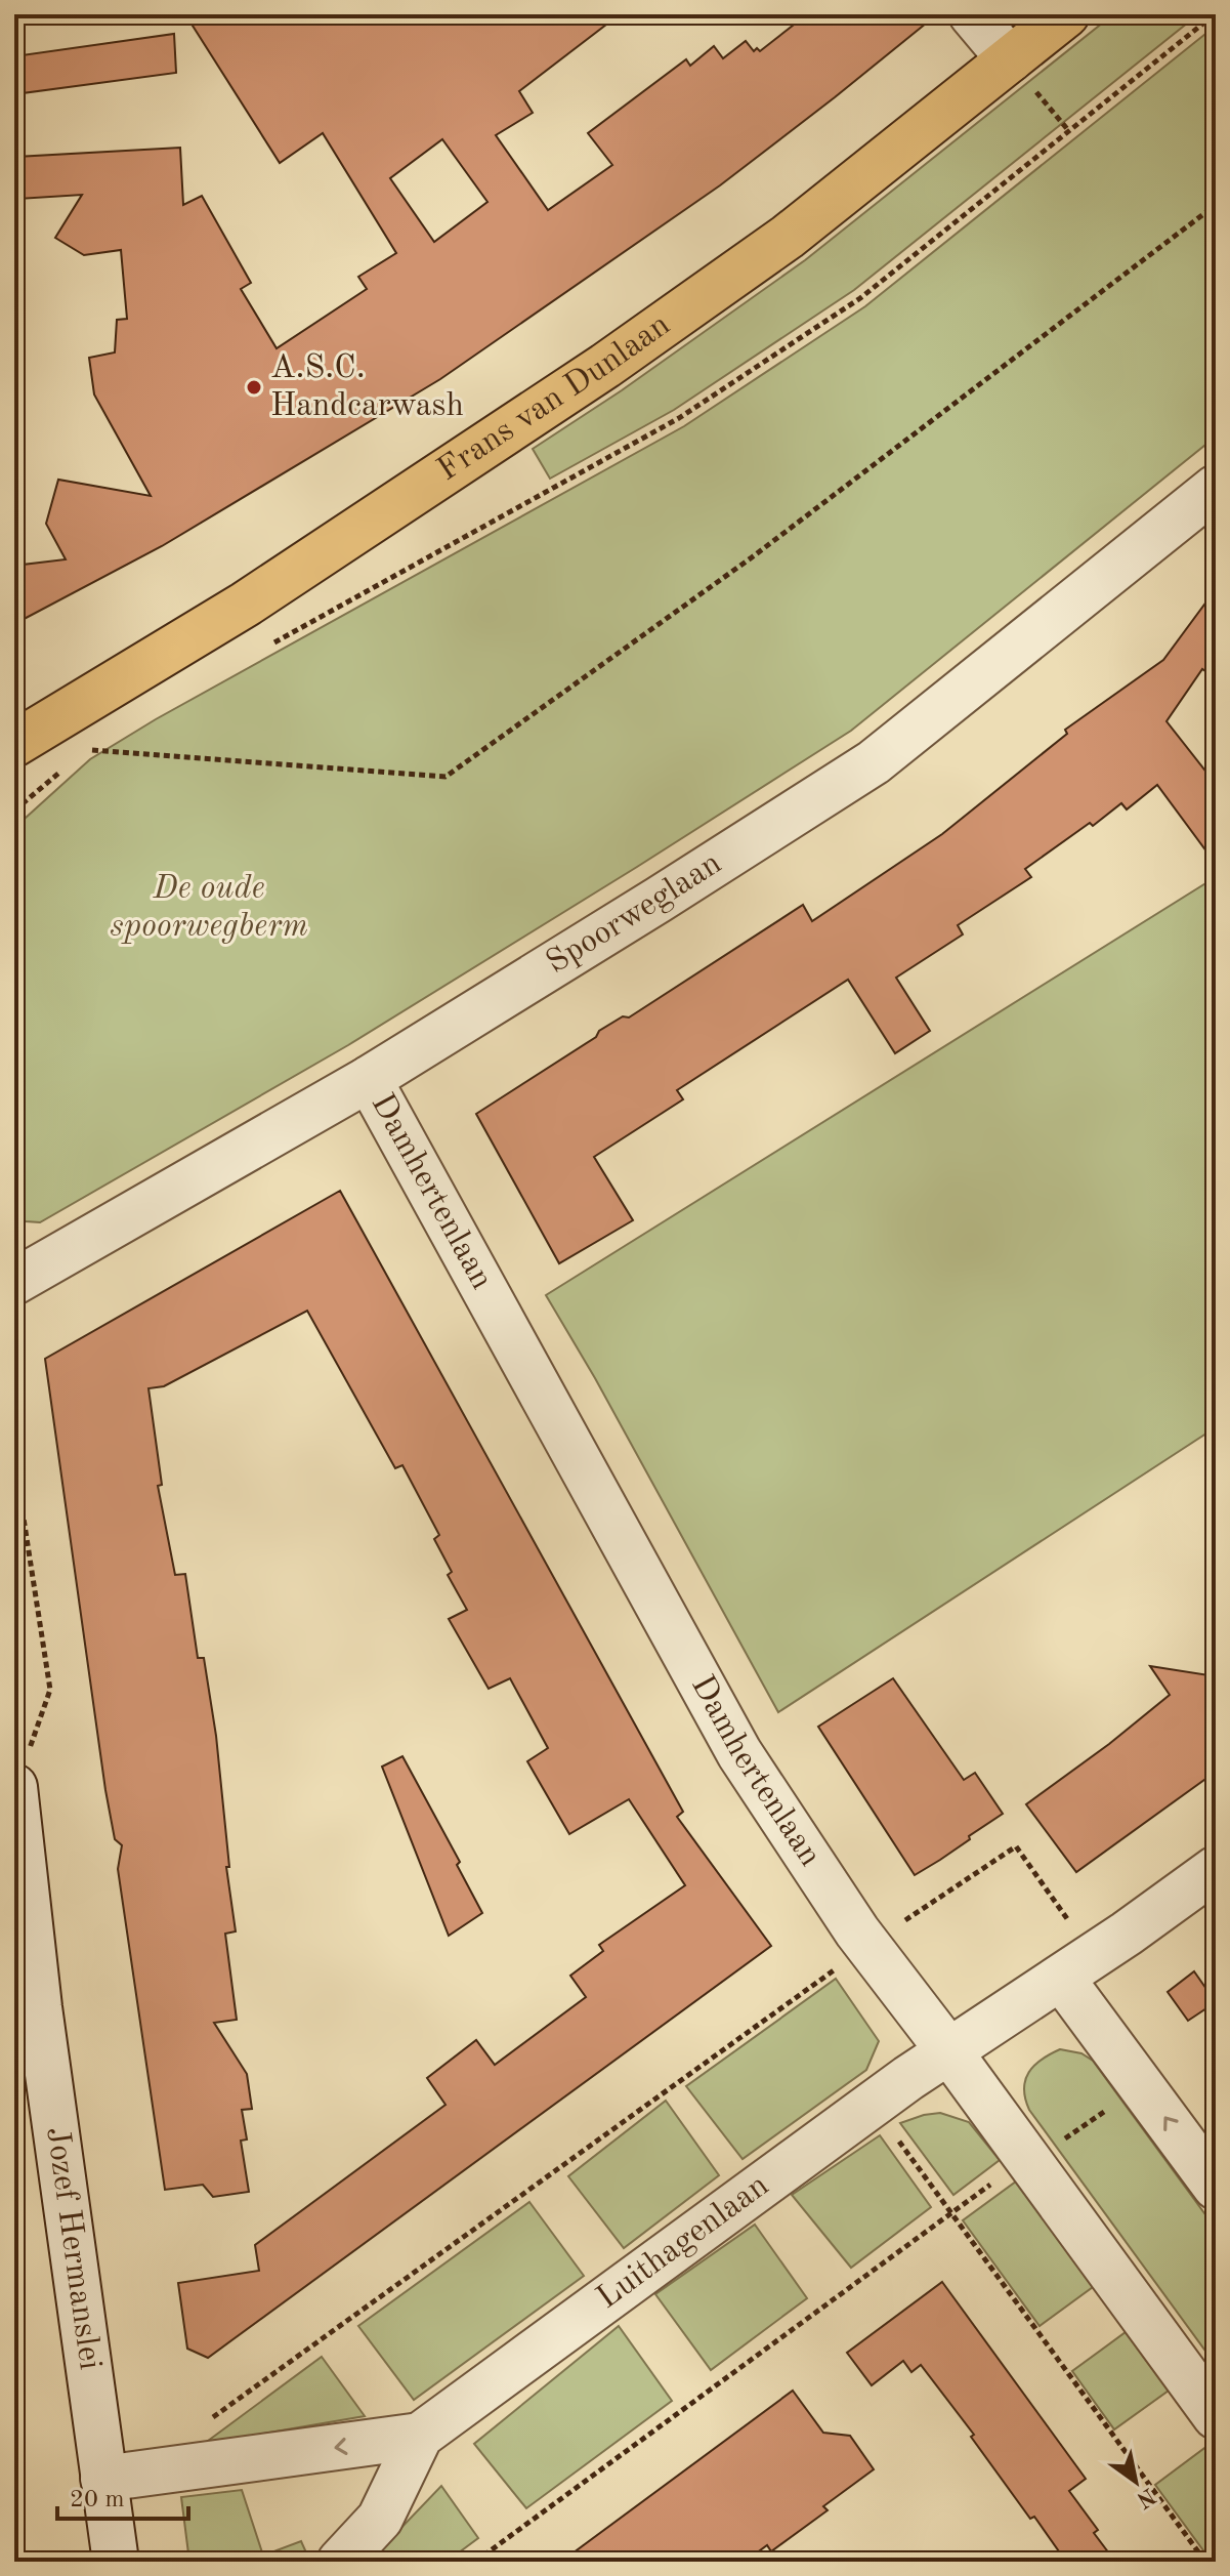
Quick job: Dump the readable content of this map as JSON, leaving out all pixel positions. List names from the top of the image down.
{
  "streets": {
    "main road": ["Frans van Dunlaan"],
    "street": [
      "Spoorweglaan",
      "Damhertenlaan",
      "Luithagenlaan",
      "Jozef Hermanslei"
    ]
  },
  "crossings": [
    ["Spoorweglaan", "Damhertenlaan"],
    ["Damhertenlaan", "Luithagenlaan"],
    ["Luithagenlaan", "Jozef Hermanslei"]
  ],
  "parks": ["De oude spoorwegberm"],
  "places": ["A.S.C. Handcarwash"],
  "scale_bar": "20 m",
  "north": "bottom right"
}
